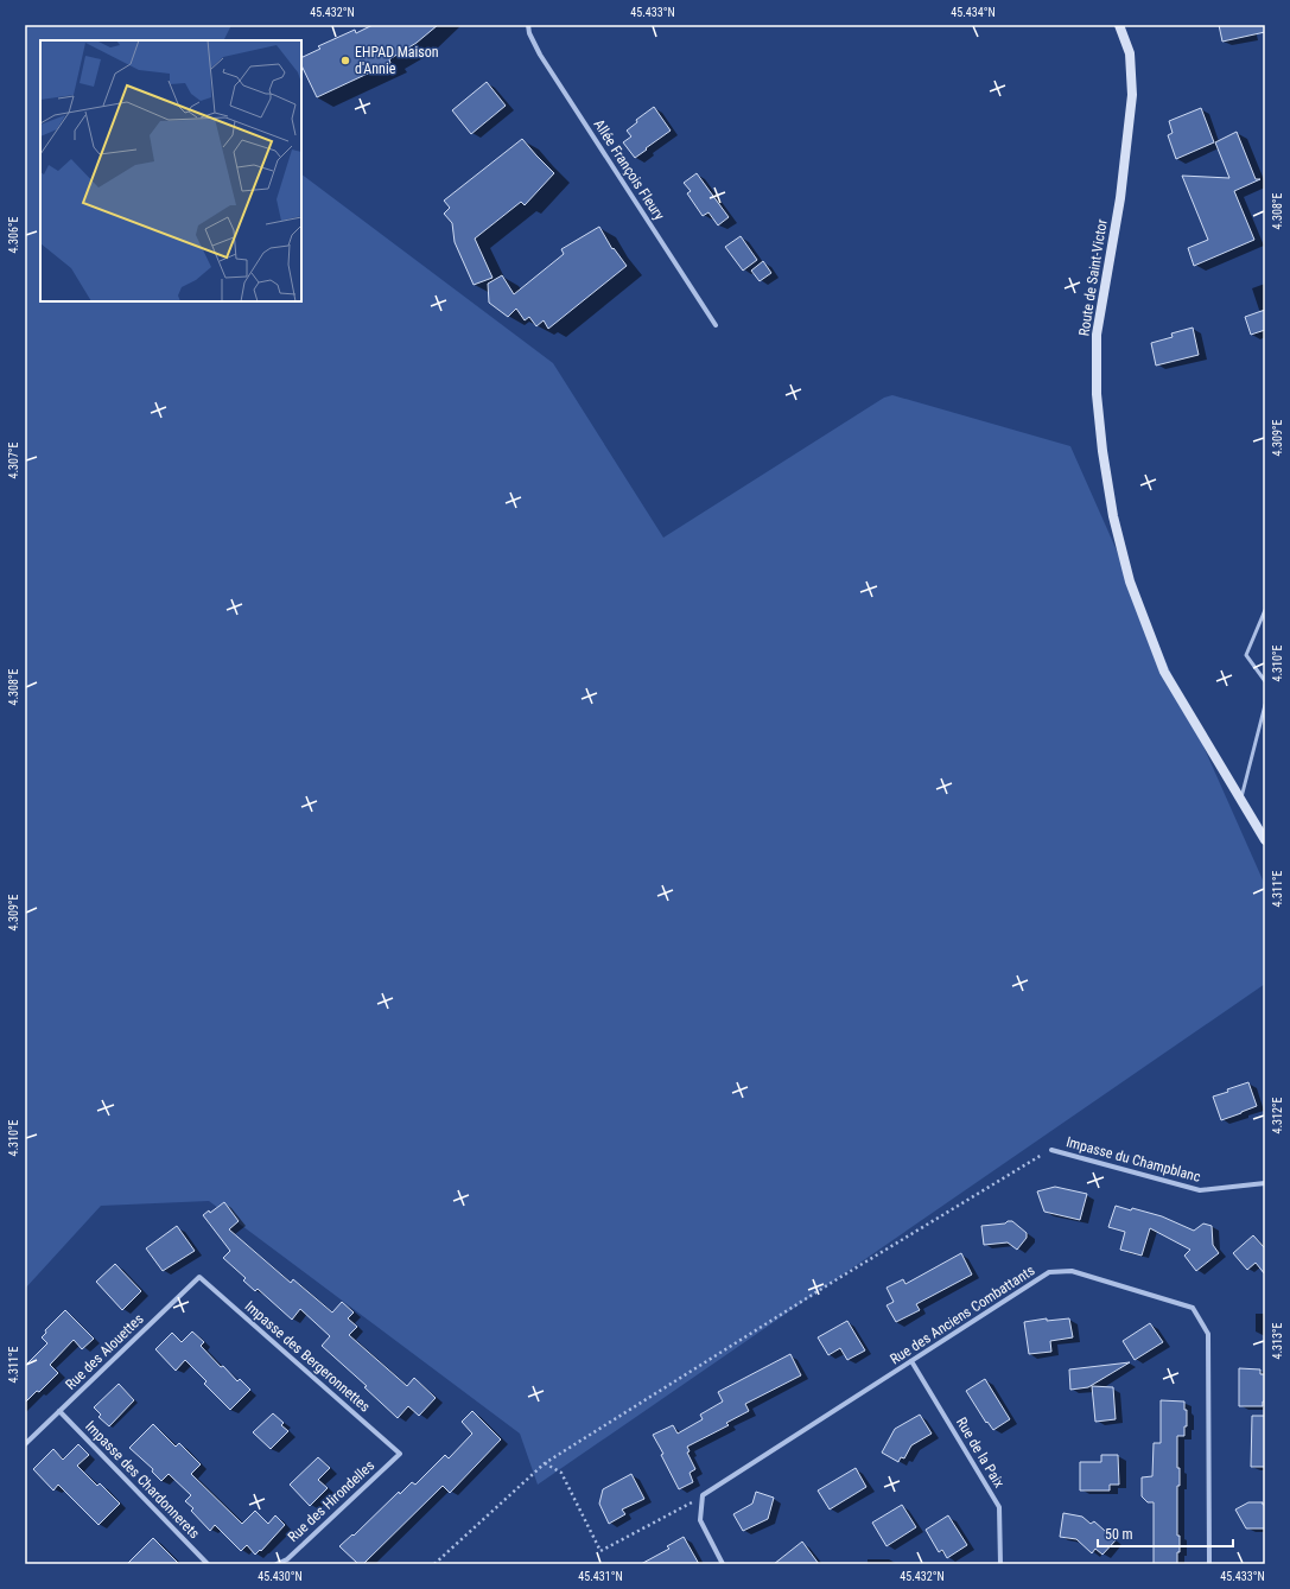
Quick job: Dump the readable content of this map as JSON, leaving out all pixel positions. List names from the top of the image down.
{
  "streets": {
    "main road": ["Route de Saint-Victor"],
    "street": [
      "Allée François Fleury",
      "Impasse du Champblanc",
      "Rue des Anciens Combattants",
      "Rue des Alouettes",
      "Impasse des Bergeronnettes",
      "Rue de la Paix",
      "Impasse des Chardonnerets",
      "Rue des Hirondelles"
    ]
  },
  "crossings": [
    ["Rue des Anciens Combattants", "Rue de la Paix"],
    ["Rue des Alouettes", "Impasse des Bergeronnettes"],
    ["Rue des Alouettes", "Impasse des Chardonnerets"],
    ["Impasse des Bergeronnettes", "Rue des Hirondelles"]
  ],
  "places": ["EHPAD Maison d'Annie"],
  "scale_bar": "50 m",
  "coordinates": [
    "45.432°N",
    "45.433°N",
    "45.434°N",
    "4.308°E",
    "4.306°E",
    "4.309°E",
    "4.307°E",
    "4.310°E",
    "4.311°E",
    "4.312°E",
    "4.313°E",
    "45.430°N",
    "45.431°N"
  ]
}
